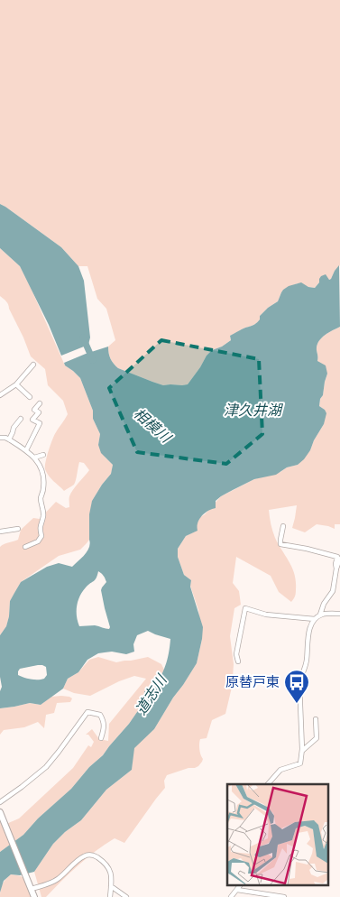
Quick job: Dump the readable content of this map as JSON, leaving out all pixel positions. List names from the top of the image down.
{
  "water": ["津久井湖", "相模川", "道志川"],
  "places": {
    "bus stop": ["原替戸東"]
  }
}
